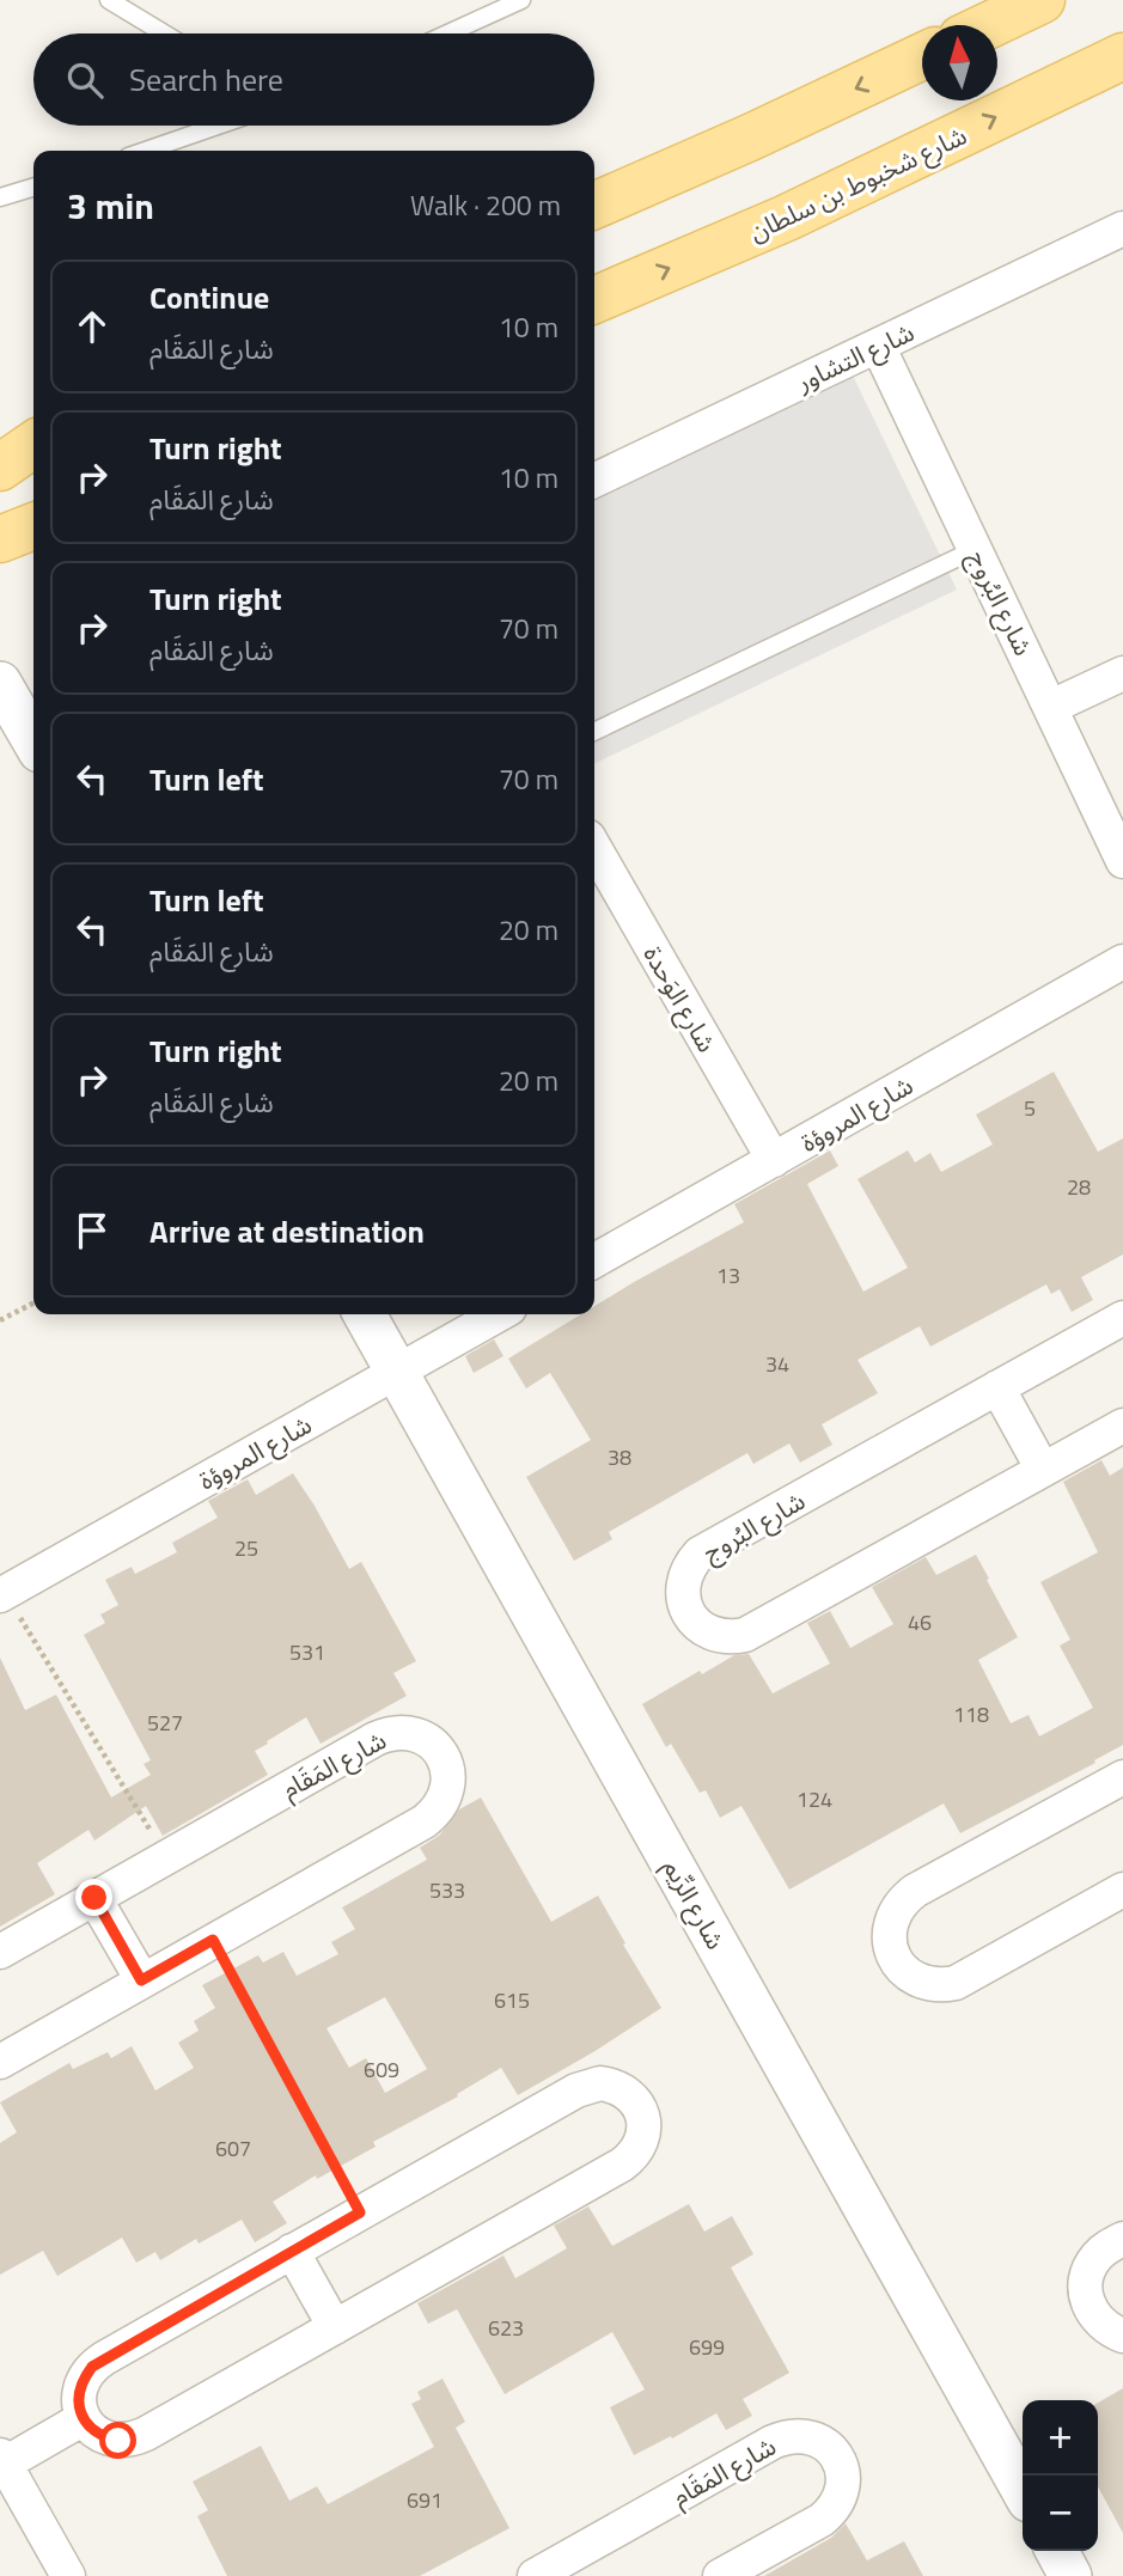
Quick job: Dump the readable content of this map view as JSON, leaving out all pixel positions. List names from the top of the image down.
{
  "streets": {
    "main road": ["شارع شخبوط بن سلطان"],
    "street": [
      "شارع التشاور",
      "شارع البُروج",
      "شارع الوَحدة",
      "شارع المروؤة",
      "شارع المَقَام",
      "شارع الرِّيم"
    ]
  },
  "crossings": [
    ["شارع التشاور", "شارع البُروج"],
    ["شارع الوَحدة", "شارع المروؤة"],
    ["شارع المروؤة", "شارع الرِّيم"]
  ],
  "house_numbers": [
    "5",
    "28",
    "13",
    "34",
    "38",
    "25",
    "46",
    "531",
    "118",
    "527",
    "124",
    "533",
    "615",
    "609",
    "607",
    "623",
    "699",
    "691"
  ],
  "north": "top",
  "page": {
    "search": "Search here",
    "heading": ["3 min", "Walk · 200 m"],
    "list": [
      ["Continue", "شارع المَقَام", "10 m"],
      ["Turn right", "شارع المَقَام", "10 m"],
      ["Turn right", "شارع المَقَام", "70 m"],
      ["Turn left", "70 m"],
      ["Turn left", "شارع المَقَام", "20 m"],
      ["Turn right", "شارع المَقَام", "20 m"],
      "Arrive at destination"
    ],
    "map_buttons": ["+", "−"]
  }
}
